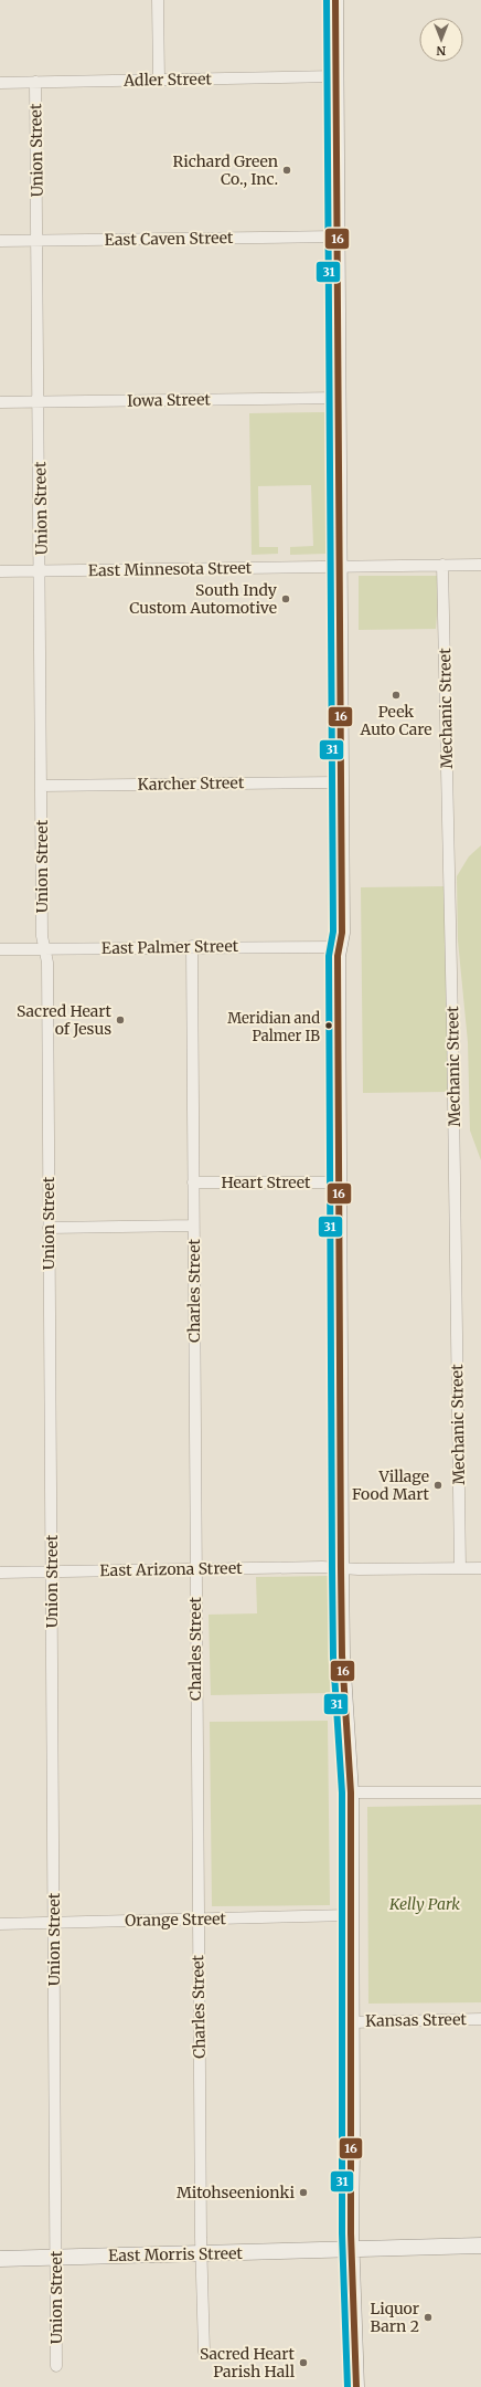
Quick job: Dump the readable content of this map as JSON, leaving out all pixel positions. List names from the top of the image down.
{
  "streets": {
    "main road": ["East Morris Street"],
    "street": [
      "Adler Street",
      "Union Street",
      "East Caven Street",
      "Iowa Street",
      "East Minnesota Street",
      "Mechanic Street",
      "Karcher Street",
      "East Palmer Street",
      "Heart Street",
      "Charles Street",
      "East Arizona Street",
      "Orange Street",
      "Kansas Street"
    ]
  },
  "crossings": [
    ["Adler Street", "Union Street"],
    ["Union Street", "East Caven Street"],
    ["Union Street", "Iowa Street"],
    ["Union Street", "East Minnesota Street"],
    ["Union Street", "Karcher Street"],
    ["Union Street", "East Palmer Street"],
    ["Union Street", "East Arizona Street"],
    ["Union Street", "Orange Street"],
    ["Union Street", "East Morris Street"],
    ["East Minnesota Street", "Mechanic Street"],
    ["Mechanic Street", "East Arizona Street"],
    ["East Palmer Street", "Charles Street"],
    ["Heart Street", "Charles Street"],
    ["Charles Street", "East Arizona Street"],
    ["Charles Street", "Orange Street"],
    ["Charles Street", "East Morris Street"]
  ],
  "parks": ["Kelly Park"],
  "places": [
    "Richard Green Co., Inc.",
    "South Indy Custom Automotive",
    "Peek Auto Care",
    "Sacred Heart of Jesus",
    "Meridian and Palmer IB",
    "Village Food Mart",
    "Mitohseenionki",
    "Liquor Barn 2",
    "Sacred Heart Parish Hall"
  ],
  "lines": ["transit line 16", "transit line 31"],
  "north": "bottom"
}
